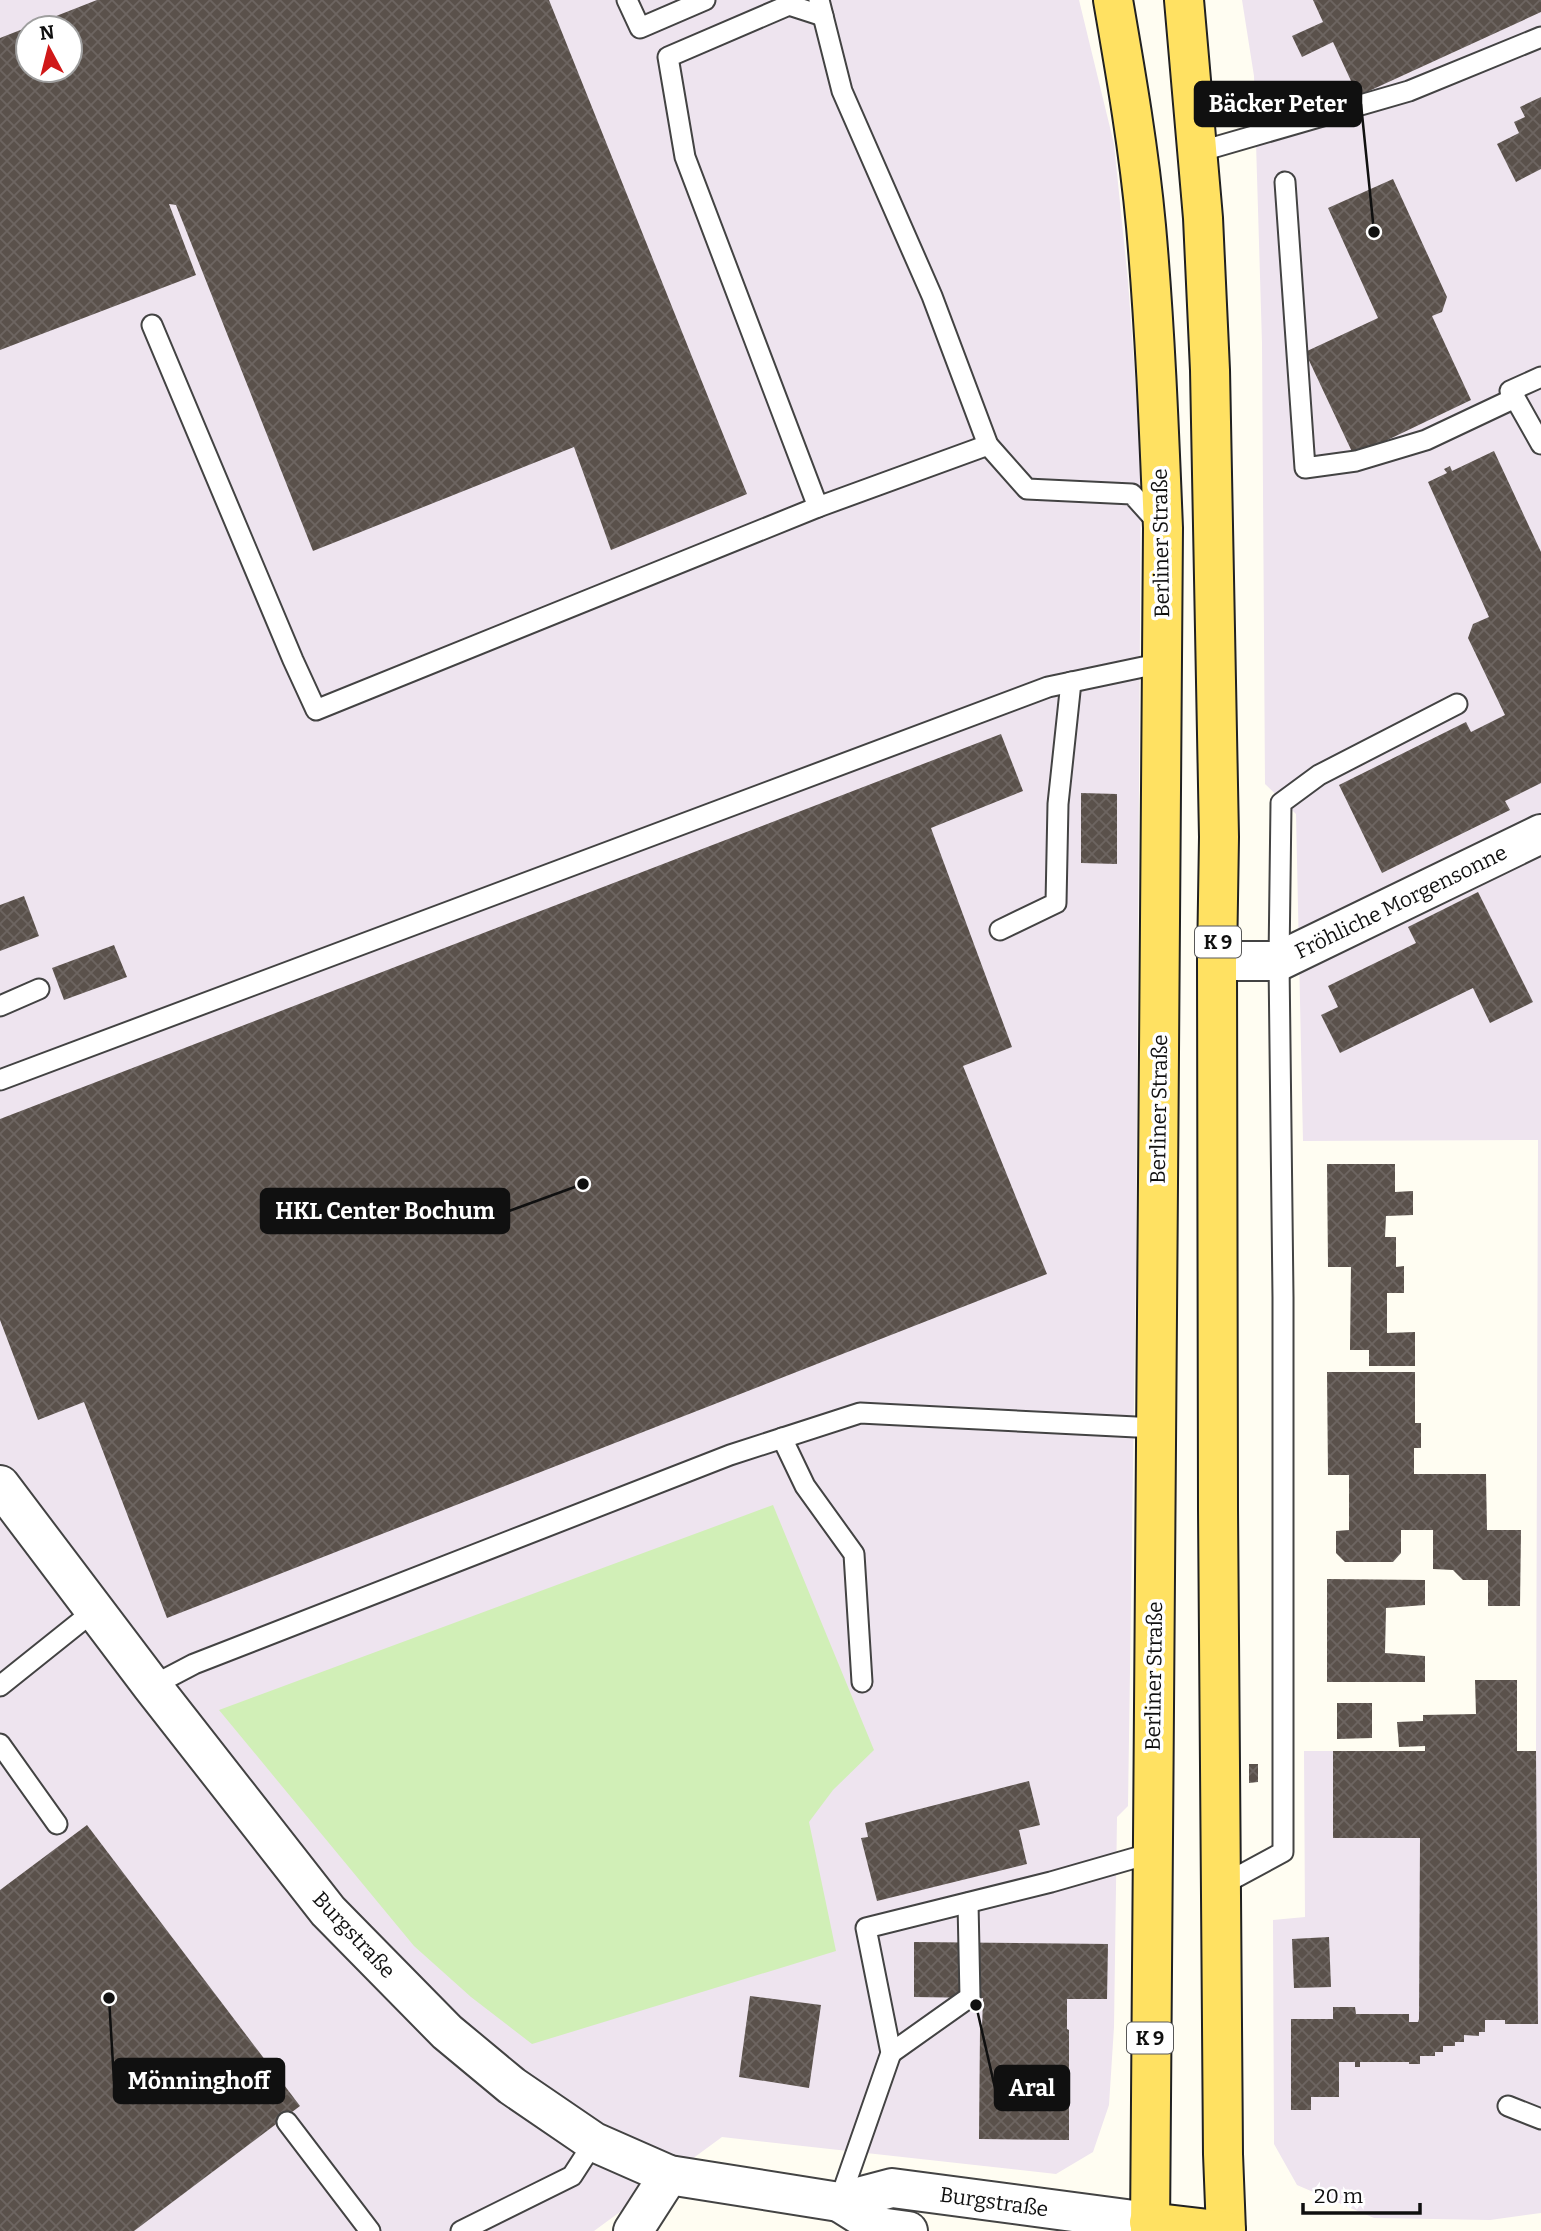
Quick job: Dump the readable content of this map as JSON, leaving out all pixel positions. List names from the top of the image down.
{
  "streets": {
    "main road": ["Berliner Straße", "K 9"],
    "street": ["Fröhliche Morgensonne", "Burgstraße"]
  },
  "crossings": [
    ["Berliner Straße", "Burgstraße"],
    ["Fröhliche Morgensonne", "K 9"]
  ],
  "places": [
    "Bäcker Peter",
    "HKL Center Bochum",
    "Mönninghoff",
    "Aral"
  ],
  "scale_bar": "20 m",
  "north": "top"
}
